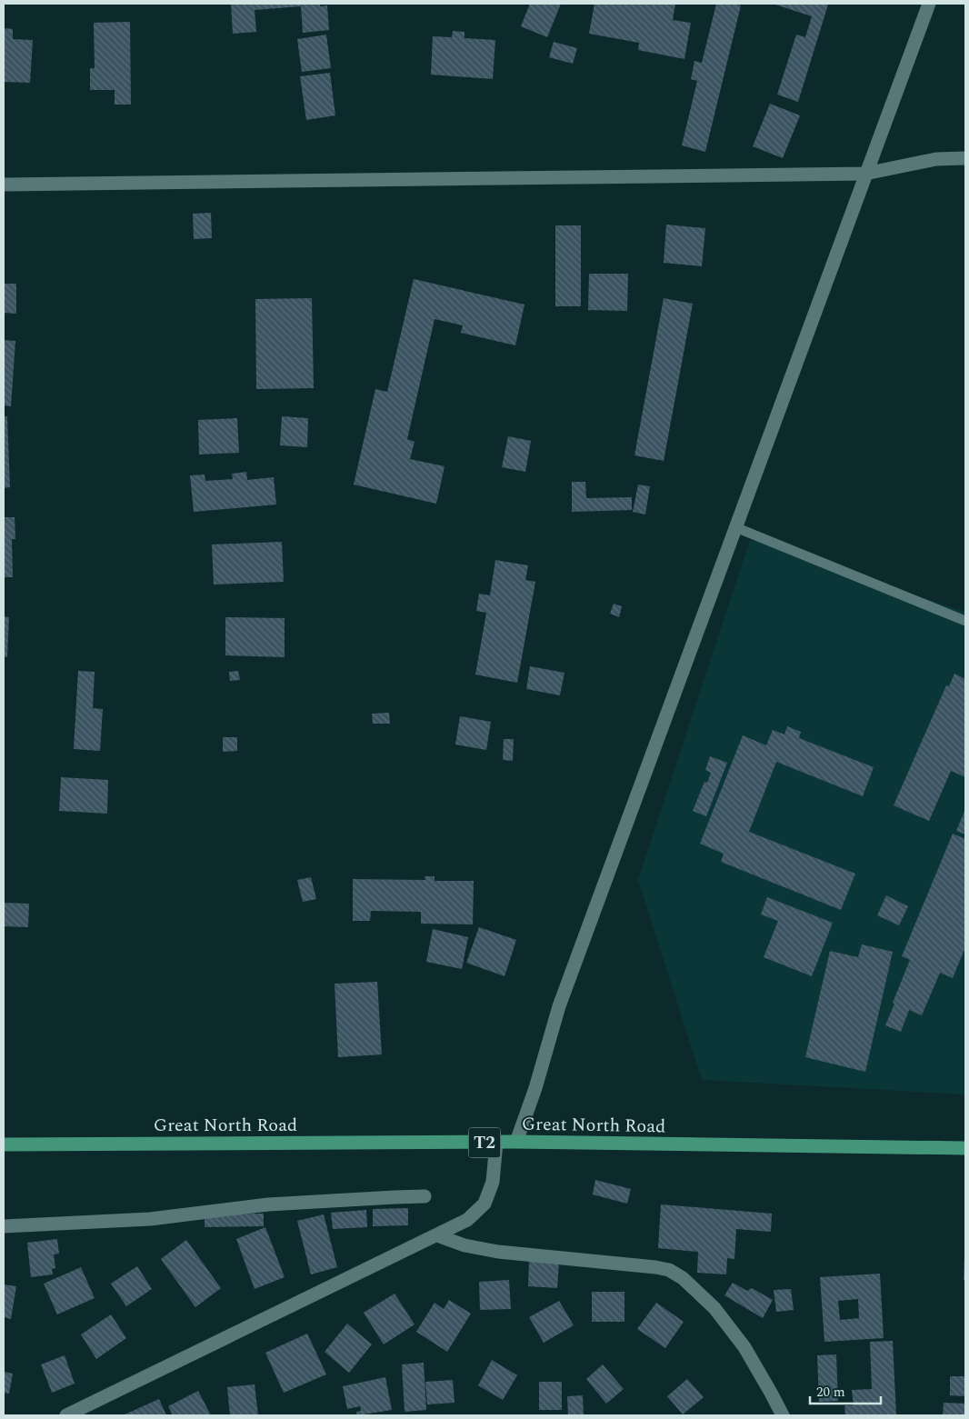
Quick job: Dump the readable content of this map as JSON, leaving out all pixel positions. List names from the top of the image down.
{
  "streets": {
    "highway": ["Great North Road", "T2"]
  },
  "scale_bar": "20 m"
}
